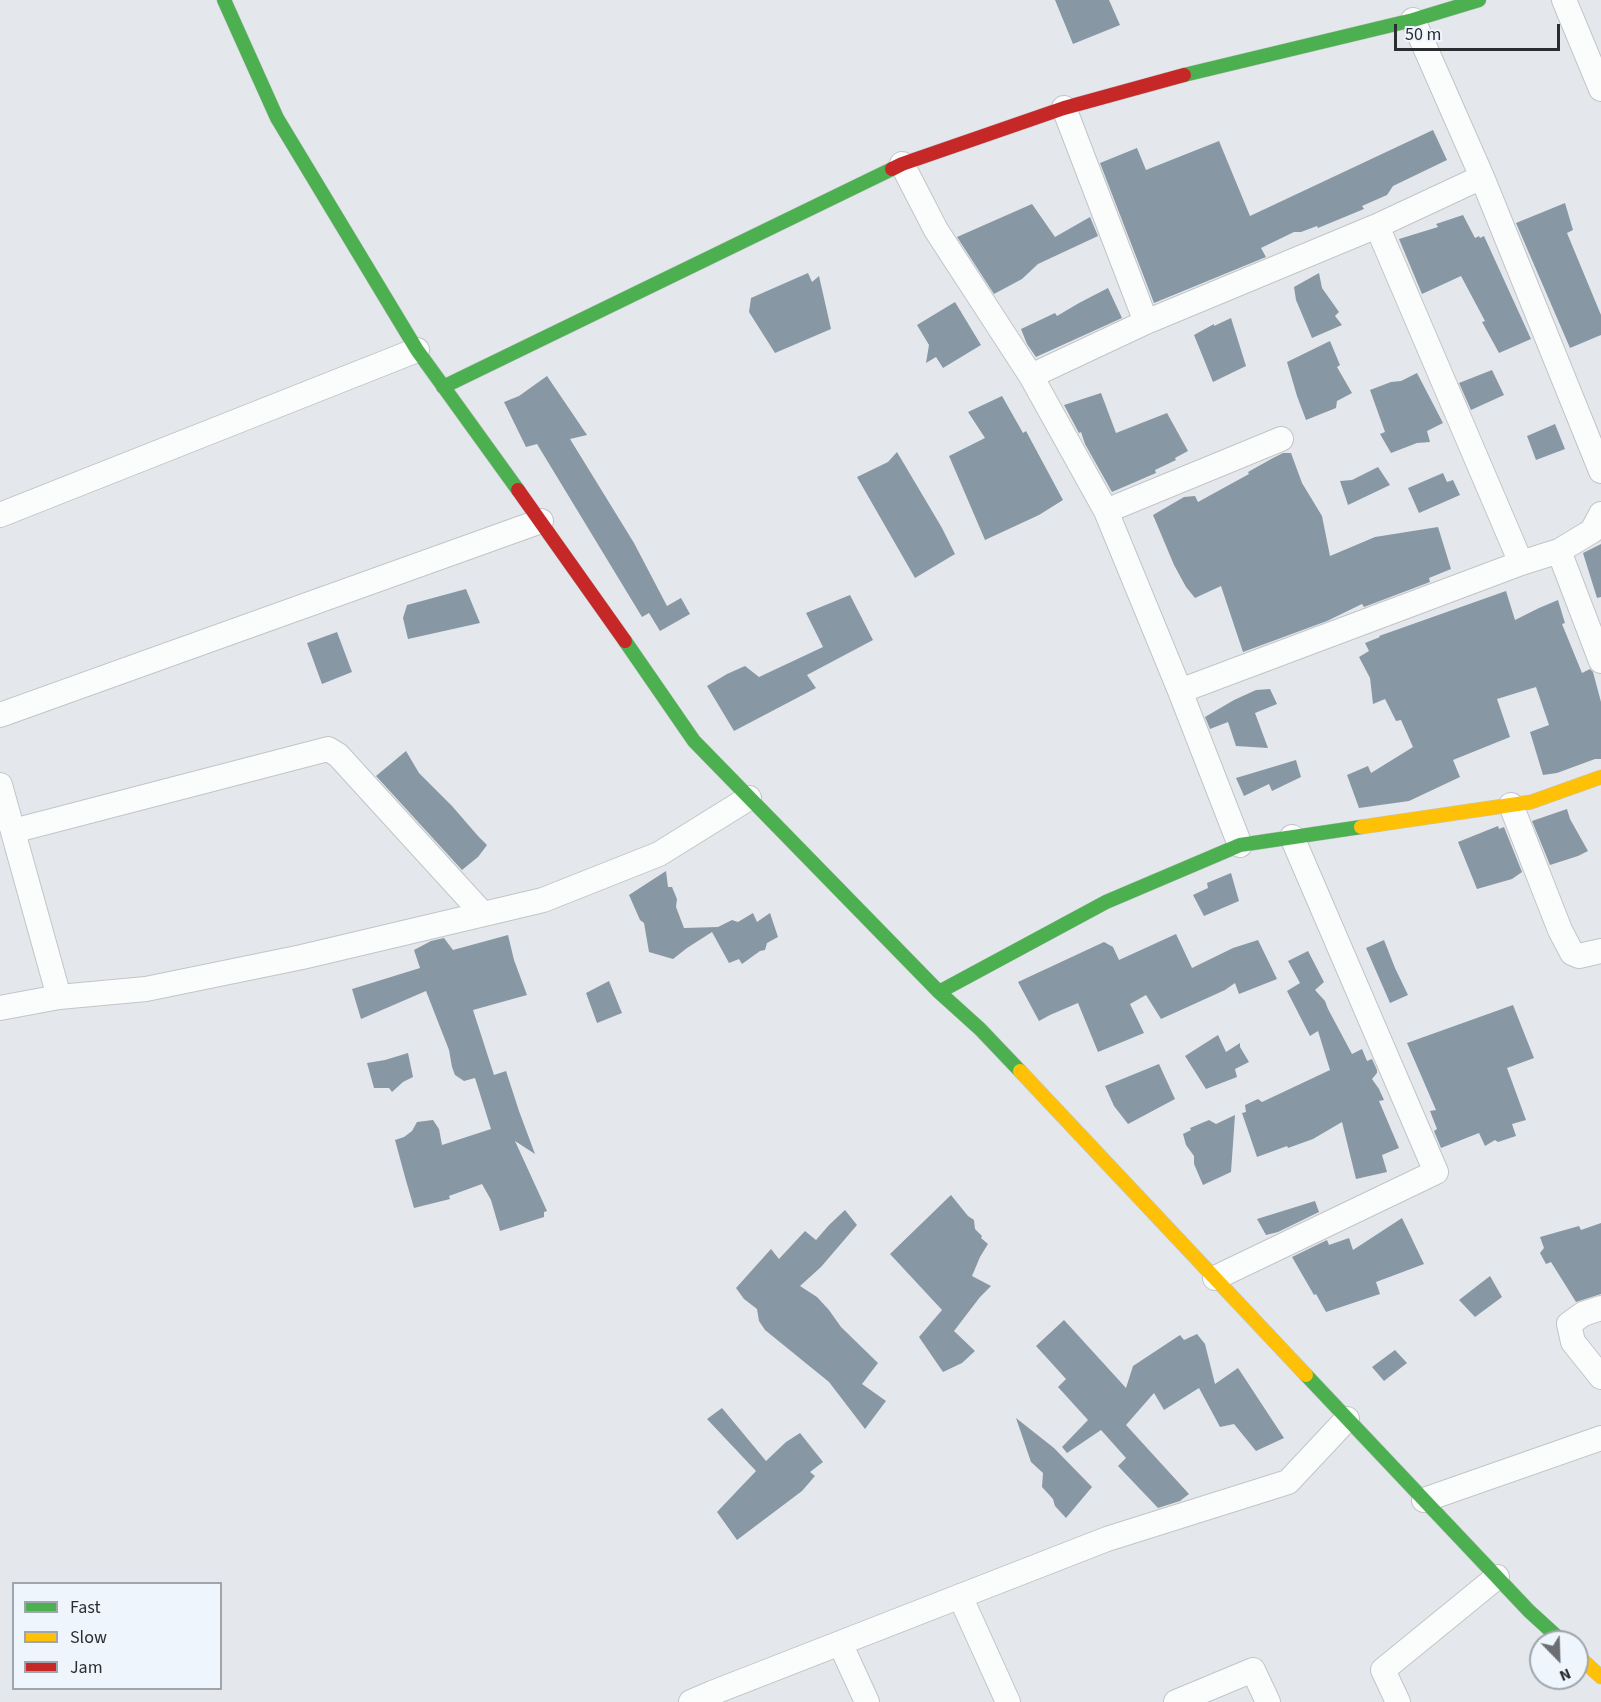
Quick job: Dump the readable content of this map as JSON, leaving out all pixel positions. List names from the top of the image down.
{
  "legend": ["Fast", "Slow", "Jam"],
  "scale_bar": "50 m",
  "north": "bottom right"
}
